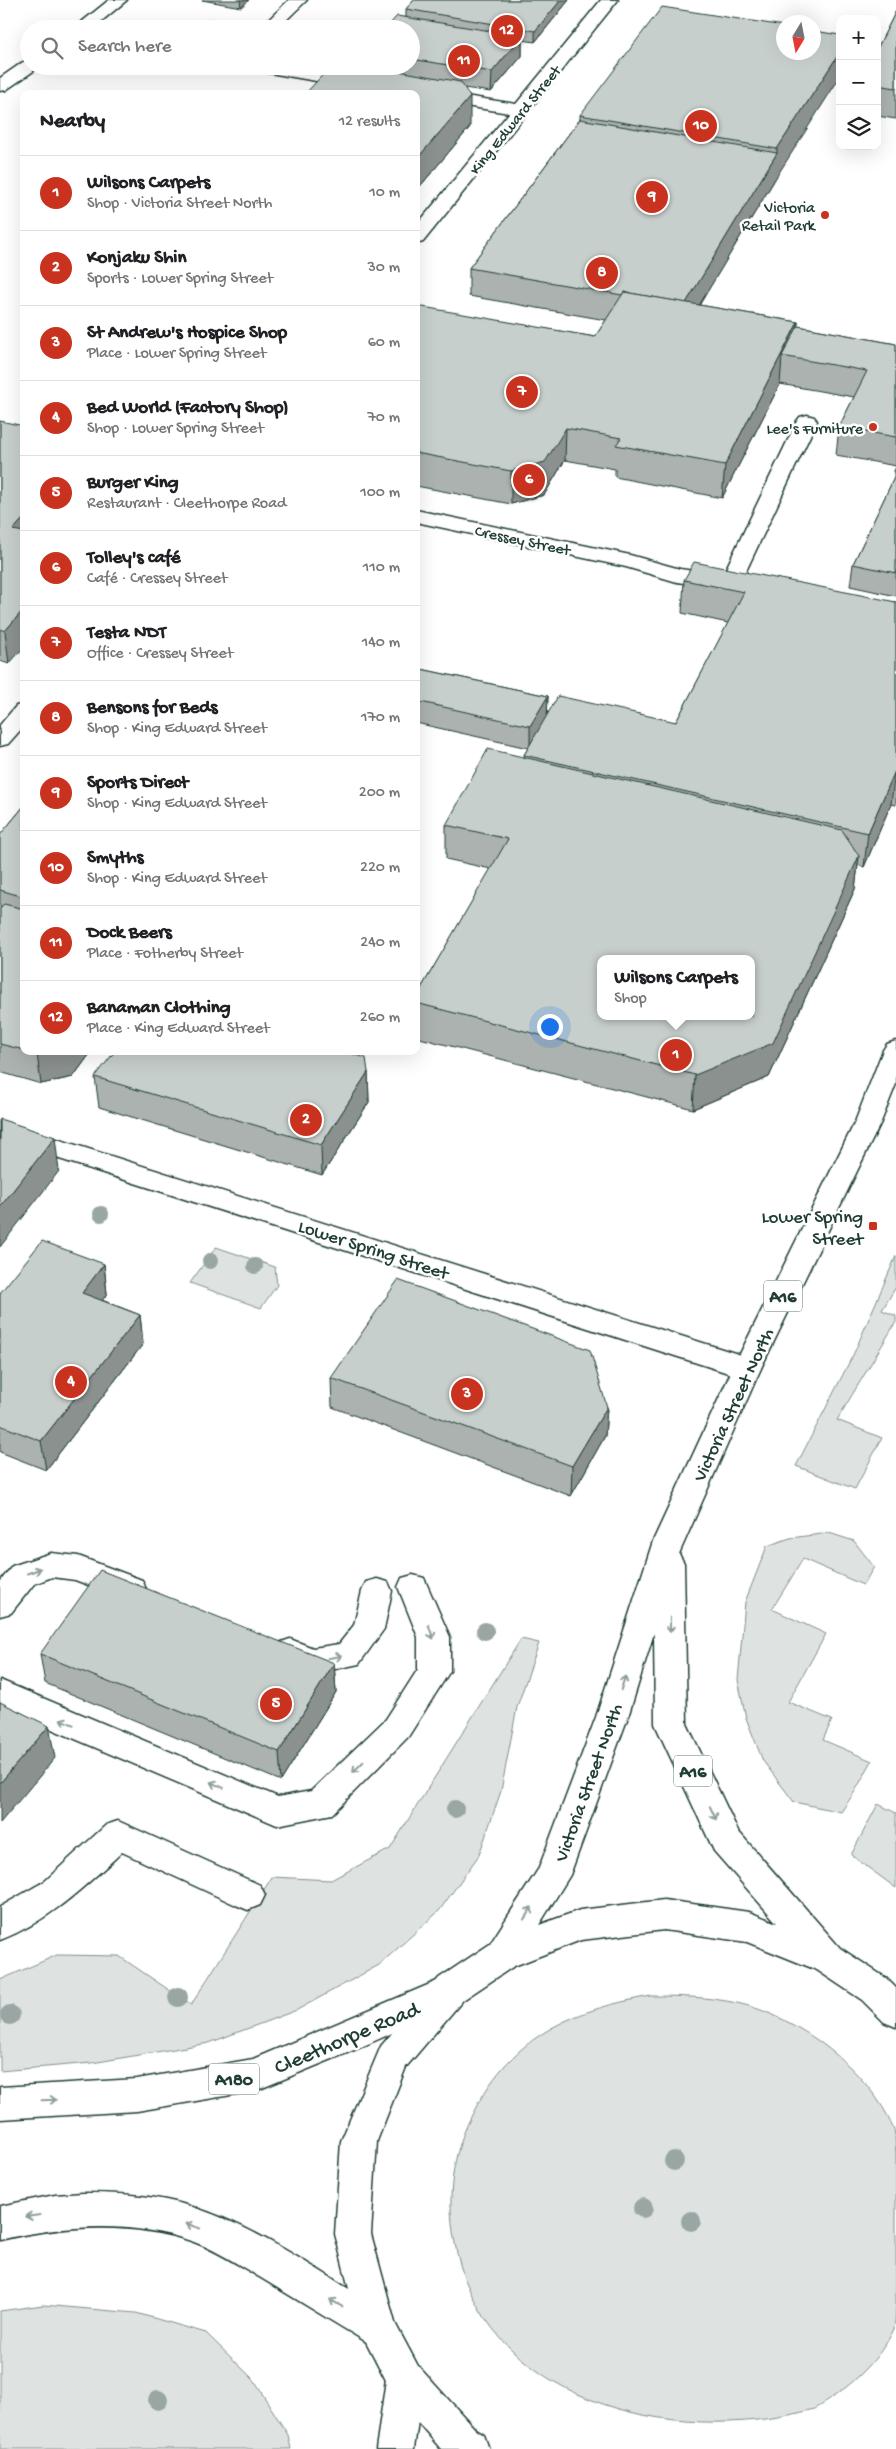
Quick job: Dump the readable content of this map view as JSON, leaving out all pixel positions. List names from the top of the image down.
{
  "streets": {
    "main road": [
      "King Edward Street",
      "Cressey Street",
      "Lower Spring Street",
      "A16",
      "Victoria Street North",
      "Cleethorpe Road",
      "A180"
    ]
  },
  "crossings": [
    ["Lower Spring Street", "Victoria Street North"]
  ],
  "one_way": ["Cleethorpe Road"],
  "places": {
    "other": ["Victoria Retail Park", "Lee's Furniture"],
    "transit": ["Lower Spring Street"]
  },
  "north": "bottom",
  "page": {
    "pins": [
      "12",
      "11",
      "10",
      "9",
      "8",
      "7",
      "6",
      "1",
      "2",
      "4",
      "3",
      "5"
    ],
    "map_buttons": ["+", "−"],
    "search": "Search here",
    "heading": ["Nearby", "12 results"],
    "list": [
      {
        "mark": "1",
        "name": "Wilsons Carpets",
        "note": "Shop · Victoria Street North",
        "value": "10 m"
      },
      {
        "mark": "2",
        "name": "Konjaku Shin",
        "note": "Sports · Lower Spring Street",
        "value": "30 m"
      },
      {
        "mark": "3",
        "name": "St Andrew's Hospice Shop",
        "note": "Place · Lower Spring Street",
        "value": "60 m"
      },
      {
        "mark": "4",
        "name": "Bed World (Factory Shop)",
        "note": "Shop · Lower Spring Street",
        "value": "70 m"
      },
      {
        "mark": "5",
        "name": "Burger King",
        "note": "Restaurant · Cleethorpe Road",
        "value": "100 m"
      },
      {
        "mark": "6",
        "name": "Tolley's café",
        "note": "Café · Cressey Street",
        "value": "110 m"
      },
      {
        "mark": "7",
        "name": "Testa NDT",
        "note": "Office · Cressey Street",
        "value": "140 m"
      },
      {
        "mark": "8",
        "name": "Bensons for Beds",
        "note": "Shop · King Edward Street",
        "value": "170 m"
      },
      {
        "mark": "9",
        "name": "Sports Direct",
        "note": "Shop · King Edward Street",
        "value": "200 m"
      },
      {
        "mark": "10",
        "name": "Smyths",
        "note": "Shop · King Edward Street",
        "value": "220 m"
      },
      {
        "mark": "11",
        "name": "Dock Beers",
        "note": "Place · Fotherby Street",
        "value": "240 m"
      },
      {
        "mark": "12",
        "name": "Banaman Clothing",
        "note": "Place · King Edward Street",
        "value": "260 m"
      }
    ],
    "popup": ["Wilsons Carpets", "Shop"]
  }
}
